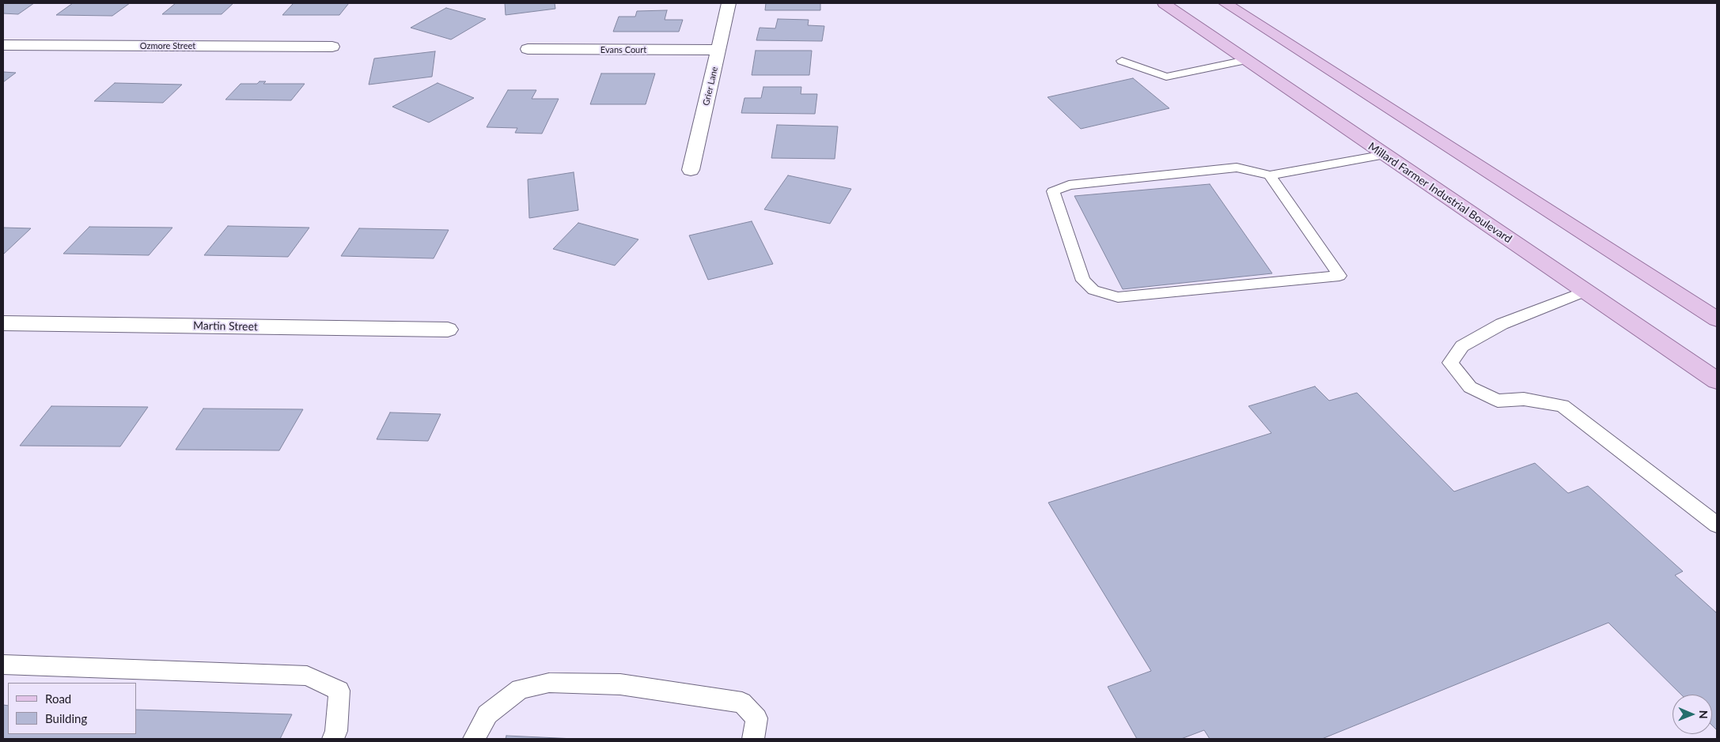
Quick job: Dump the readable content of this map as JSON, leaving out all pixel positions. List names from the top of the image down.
{
  "streets": {
    "main road": ["Millard Farmer Industrial Boulevard"],
    "street": [
      "Ozmore Street",
      "Evans Court",
      "Grier Lane",
      "Martin Street"
    ]
  },
  "crossings": [
    ["Evans Court", "Grier Lane"]
  ],
  "legend": ["Road", "Building"],
  "north": "right"
}
